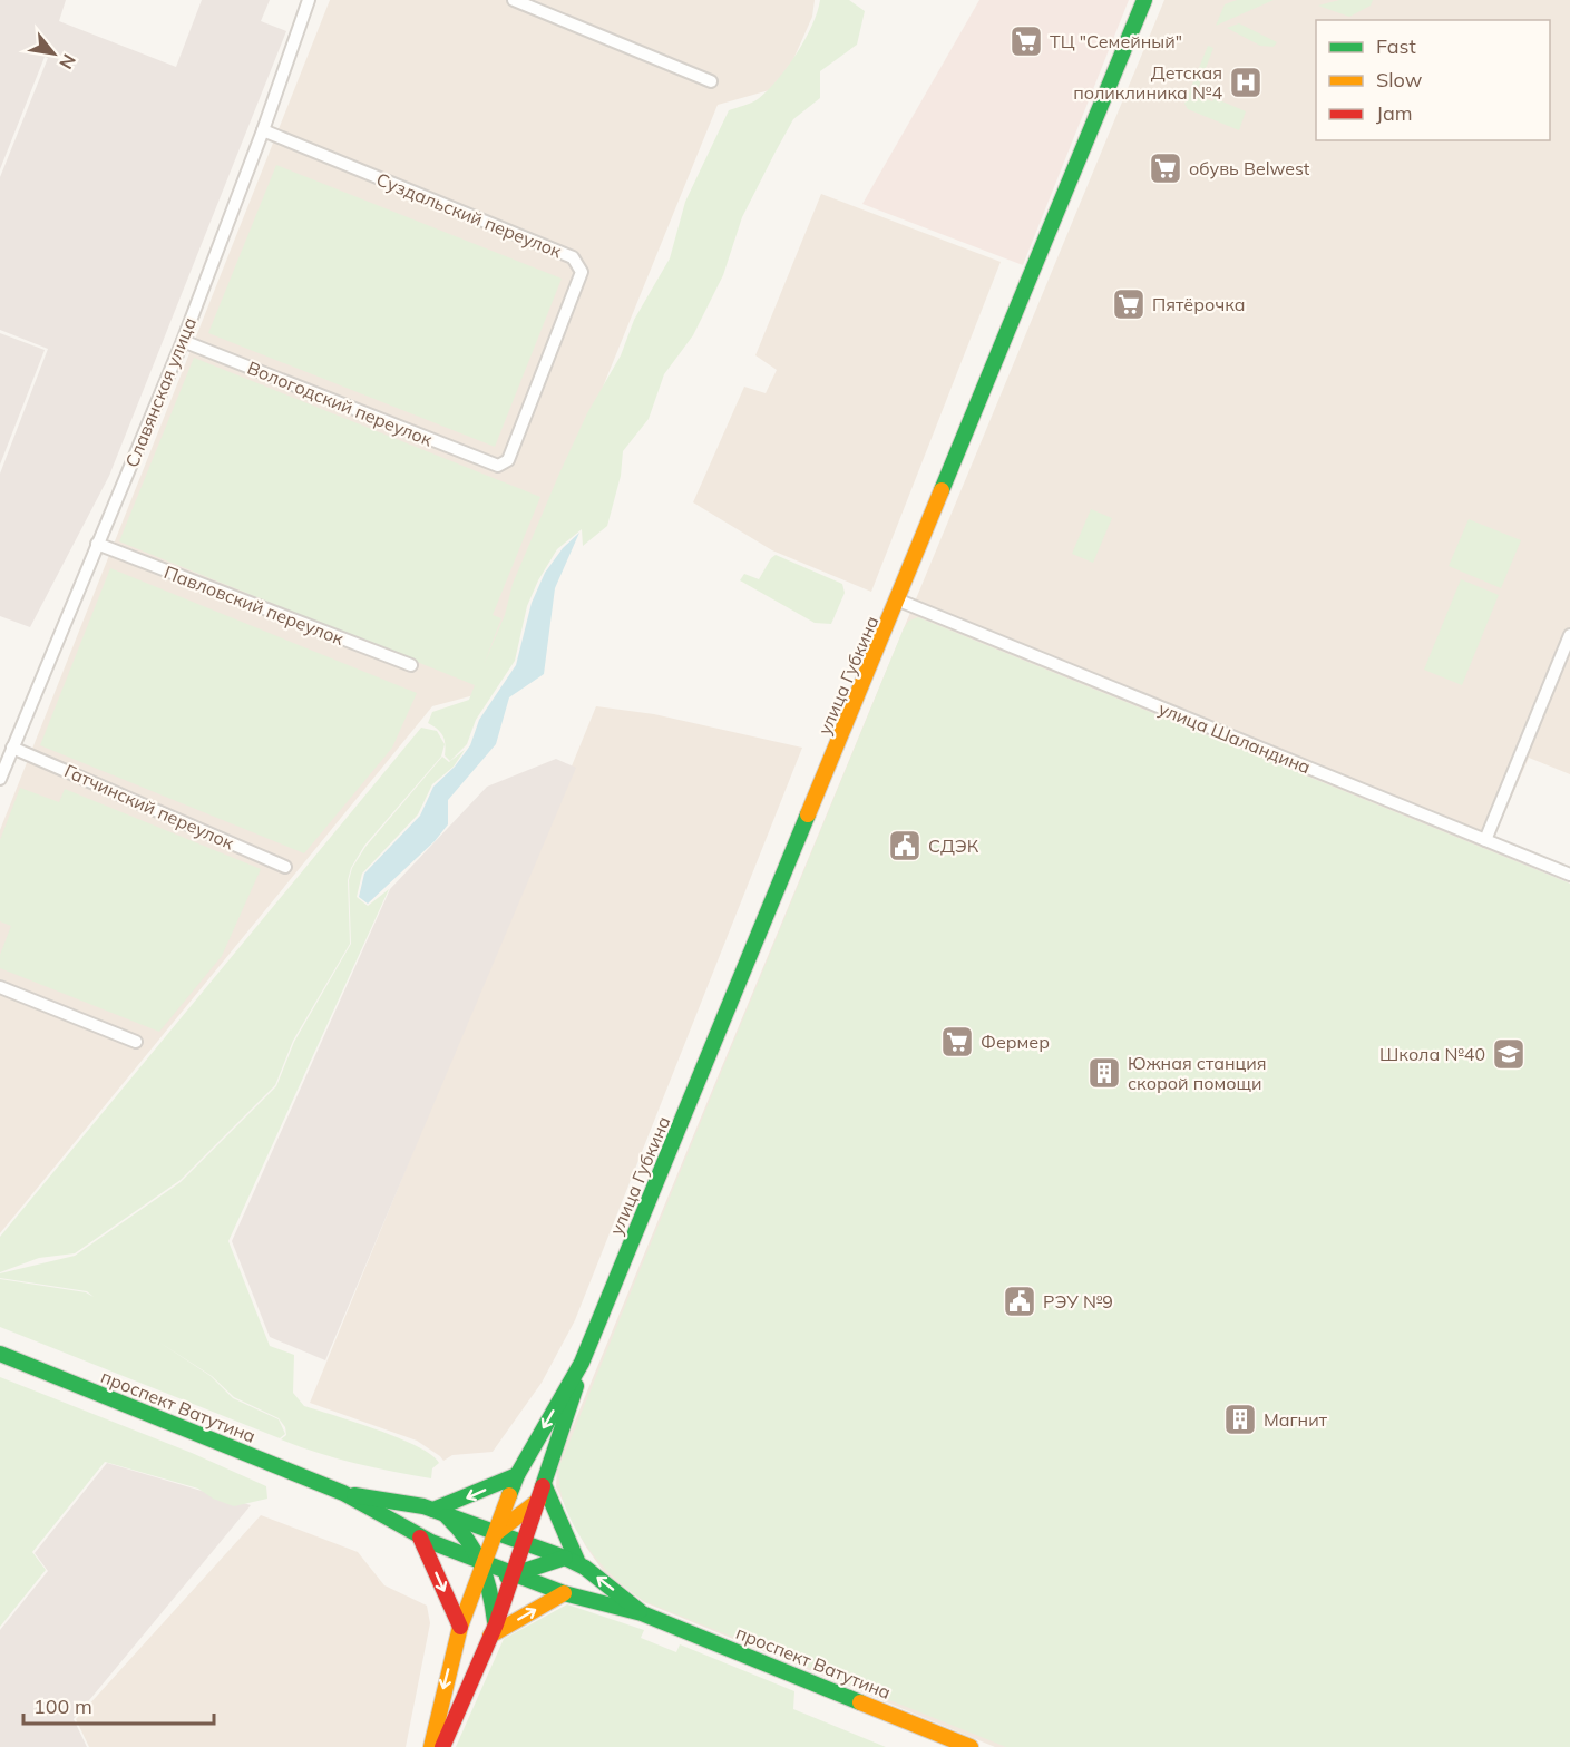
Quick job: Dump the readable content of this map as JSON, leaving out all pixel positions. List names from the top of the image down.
{
  "streets": {
    "main road": ["улица Губкина", "проспект Ватутина"],
    "street": [
      "Суздальский переулок",
      "Славянская улица",
      "Вологодский переулок",
      "Павловский переулок",
      "улица Шаландина",
      "Гатчинский переулок"
    ]
  },
  "crossings": [
    ["Суздальский переулок", "Славянская улица"],
    ["Суздальский переулок", "Вологодский переулок"],
    ["Славянская улица", "Вологодский переулок"],
    ["Славянская улица", "Павловский переулок"],
    ["Славянская улица", "Гатчинский переулок"],
    ["улица Губкина", "улица Шаландина"],
    ["улица Губкина", "проспект Ватутина"]
  ],
  "places": {
    "supermarket": [
      "ТЦ \"Семейный\"",
      "обувь Belwest",
      "Пятёрочка",
      "Фермер"
    ],
    "hospital": ["Детская поликлиника №4"],
    "public building": ["СДЭК", "РЭУ №9"],
    "school or university": ["Школа №40"],
    "building": ["Южная станция скорой помощи", "Магнит"]
  },
  "legend": ["Fast", "Slow", "Jam"],
  "scale_bar": "100 m",
  "north": "bottom right"
}
